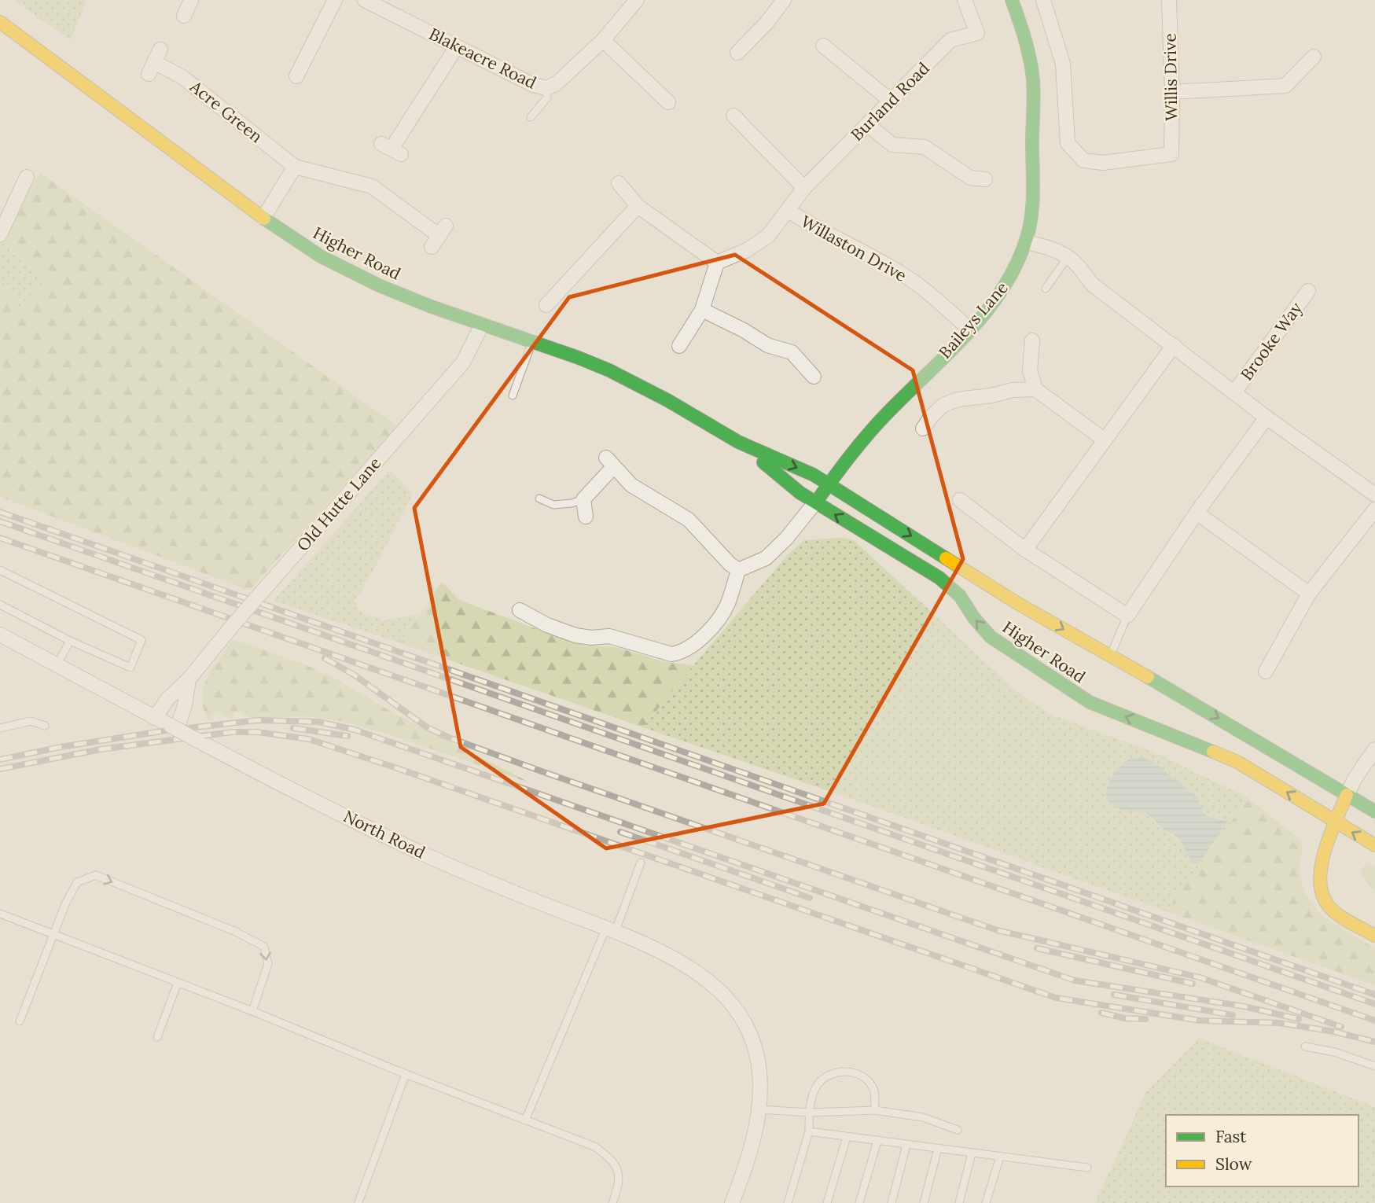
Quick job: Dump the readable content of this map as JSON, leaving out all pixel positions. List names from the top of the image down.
{
  "streets": {
    "main road": ["Higher Road", "Baileys Lane"],
    "street": [
      "Blakeacre Road",
      "Willis Drive",
      "Burland Road",
      "Acre Green",
      "Willaston Drive",
      "Brooke Way",
      "Old Hutte Lane",
      "North Road"
    ]
  },
  "crossings": [
    ["Burland Road", "Willaston Drive"],
    ["Willaston Drive", "Baileys Lane"],
    ["Higher Road", "Baileys Lane"],
    ["Higher Road", "Old Hutte Lane"],
    ["Old Hutte Lane", "North Road"]
  ],
  "legend": ["Fast", "Slow"]
}
